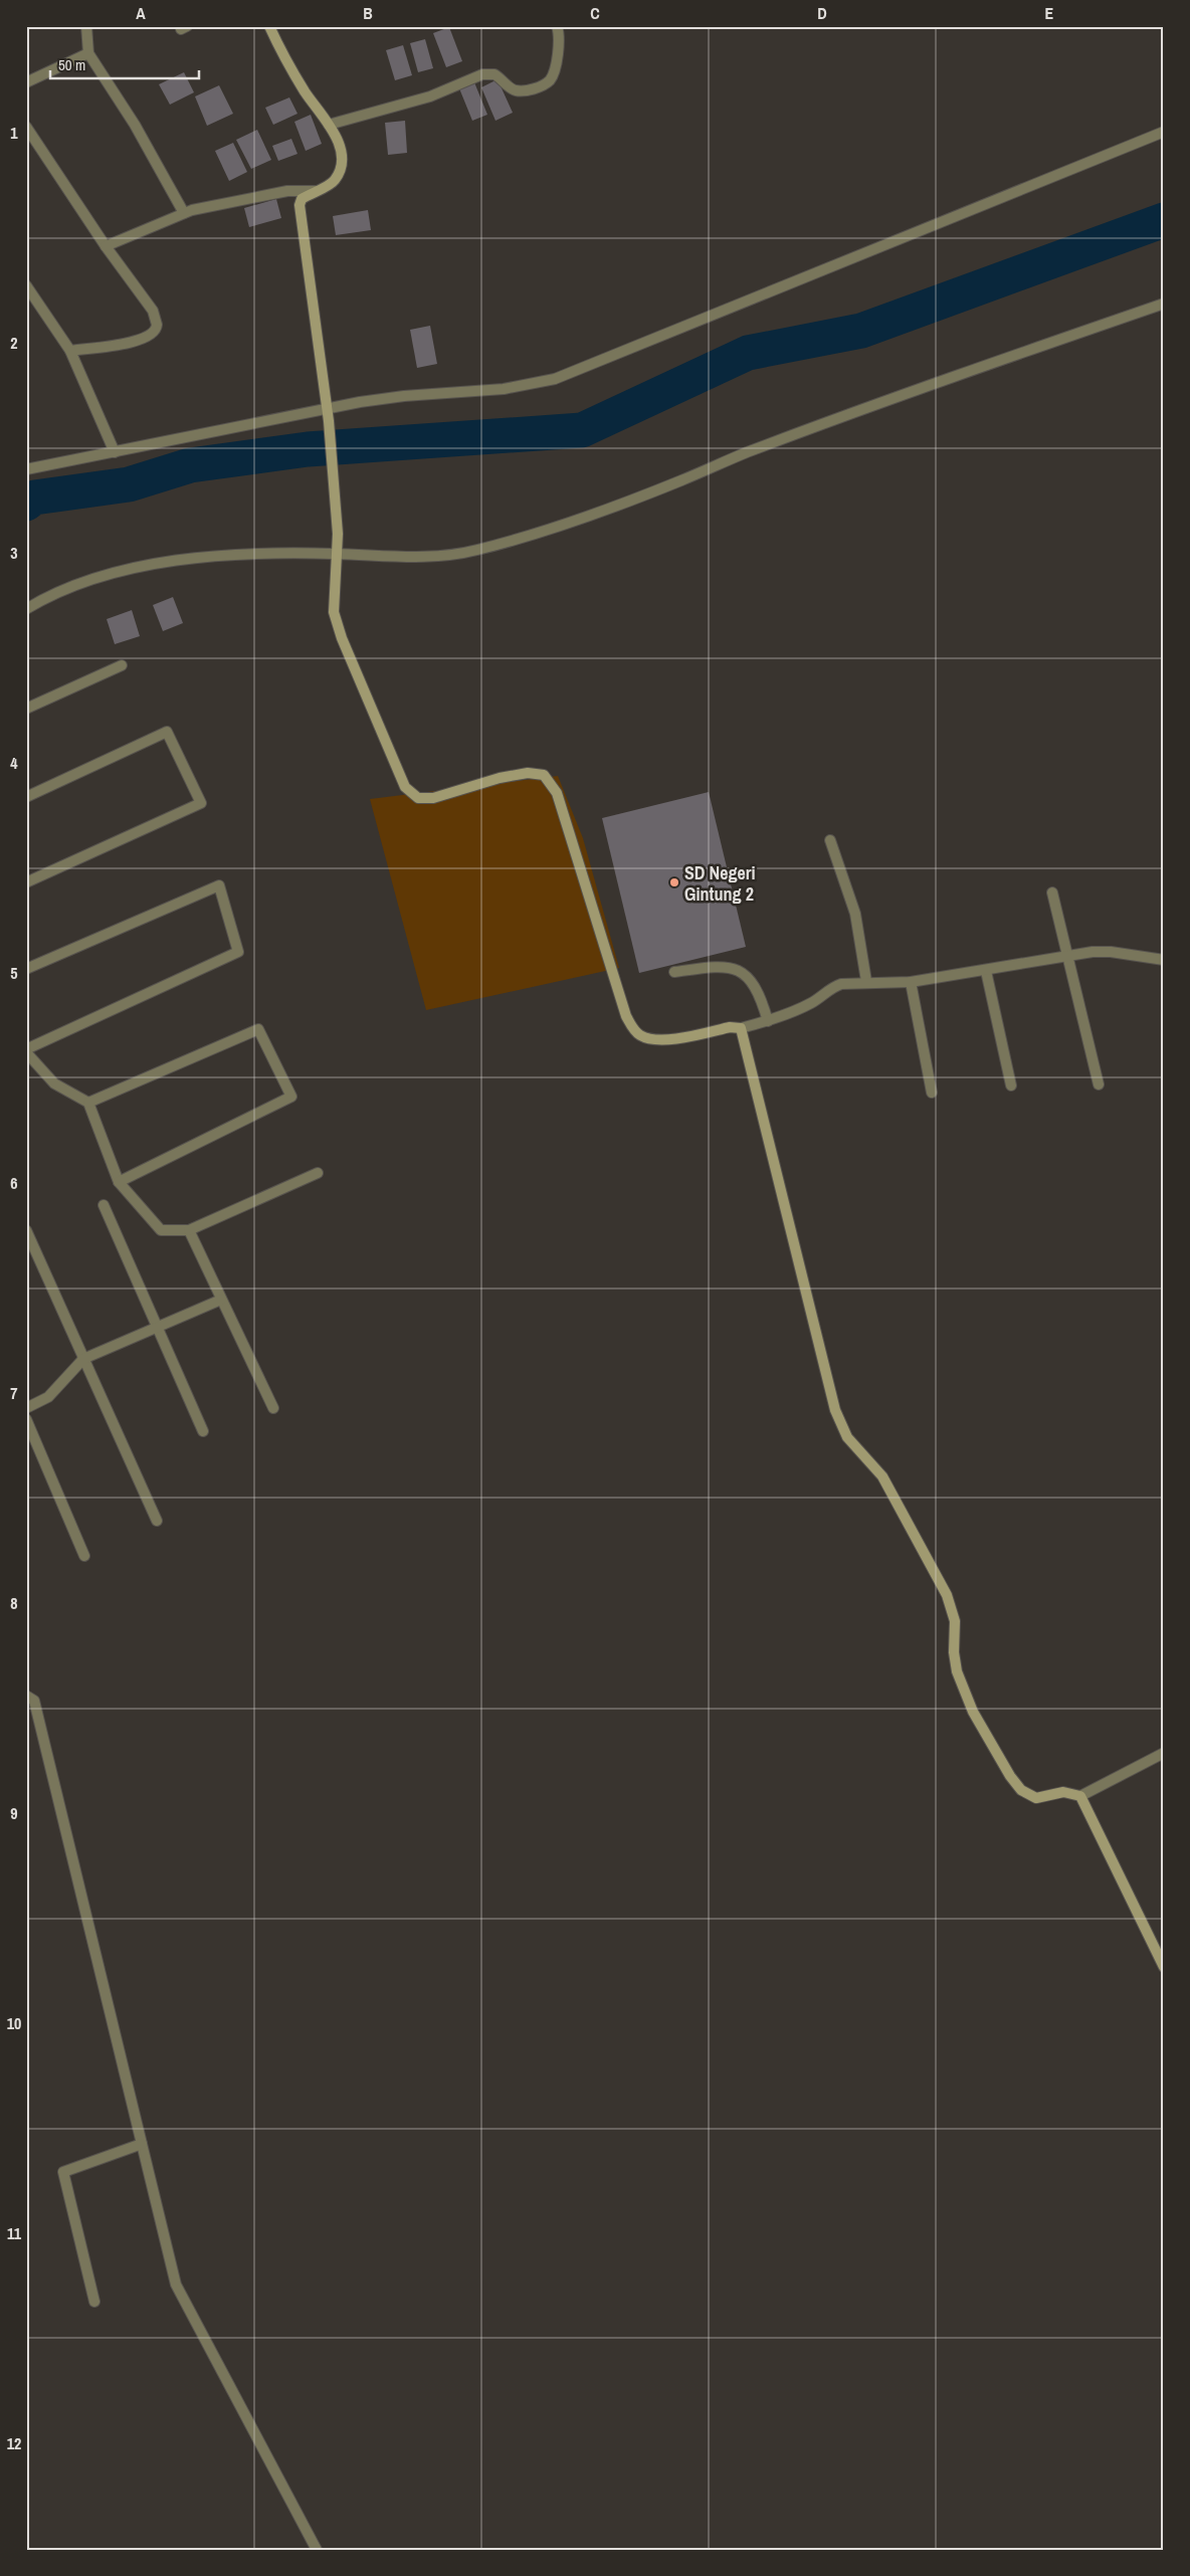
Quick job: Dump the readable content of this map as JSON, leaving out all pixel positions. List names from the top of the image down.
{
  "places": ["SD Negeri Gintung 2"],
  "scale_bar": "50 m",
  "grid": {
    "columns": [
      "A",
      "B",
      "C",
      "D",
      "E"
    ],
    "rows": [
      "1",
      "2",
      "3",
      "4",
      "5",
      "6",
      "7",
      "8",
      "9",
      "10",
      "11",
      "12"
    ]
  }
}
